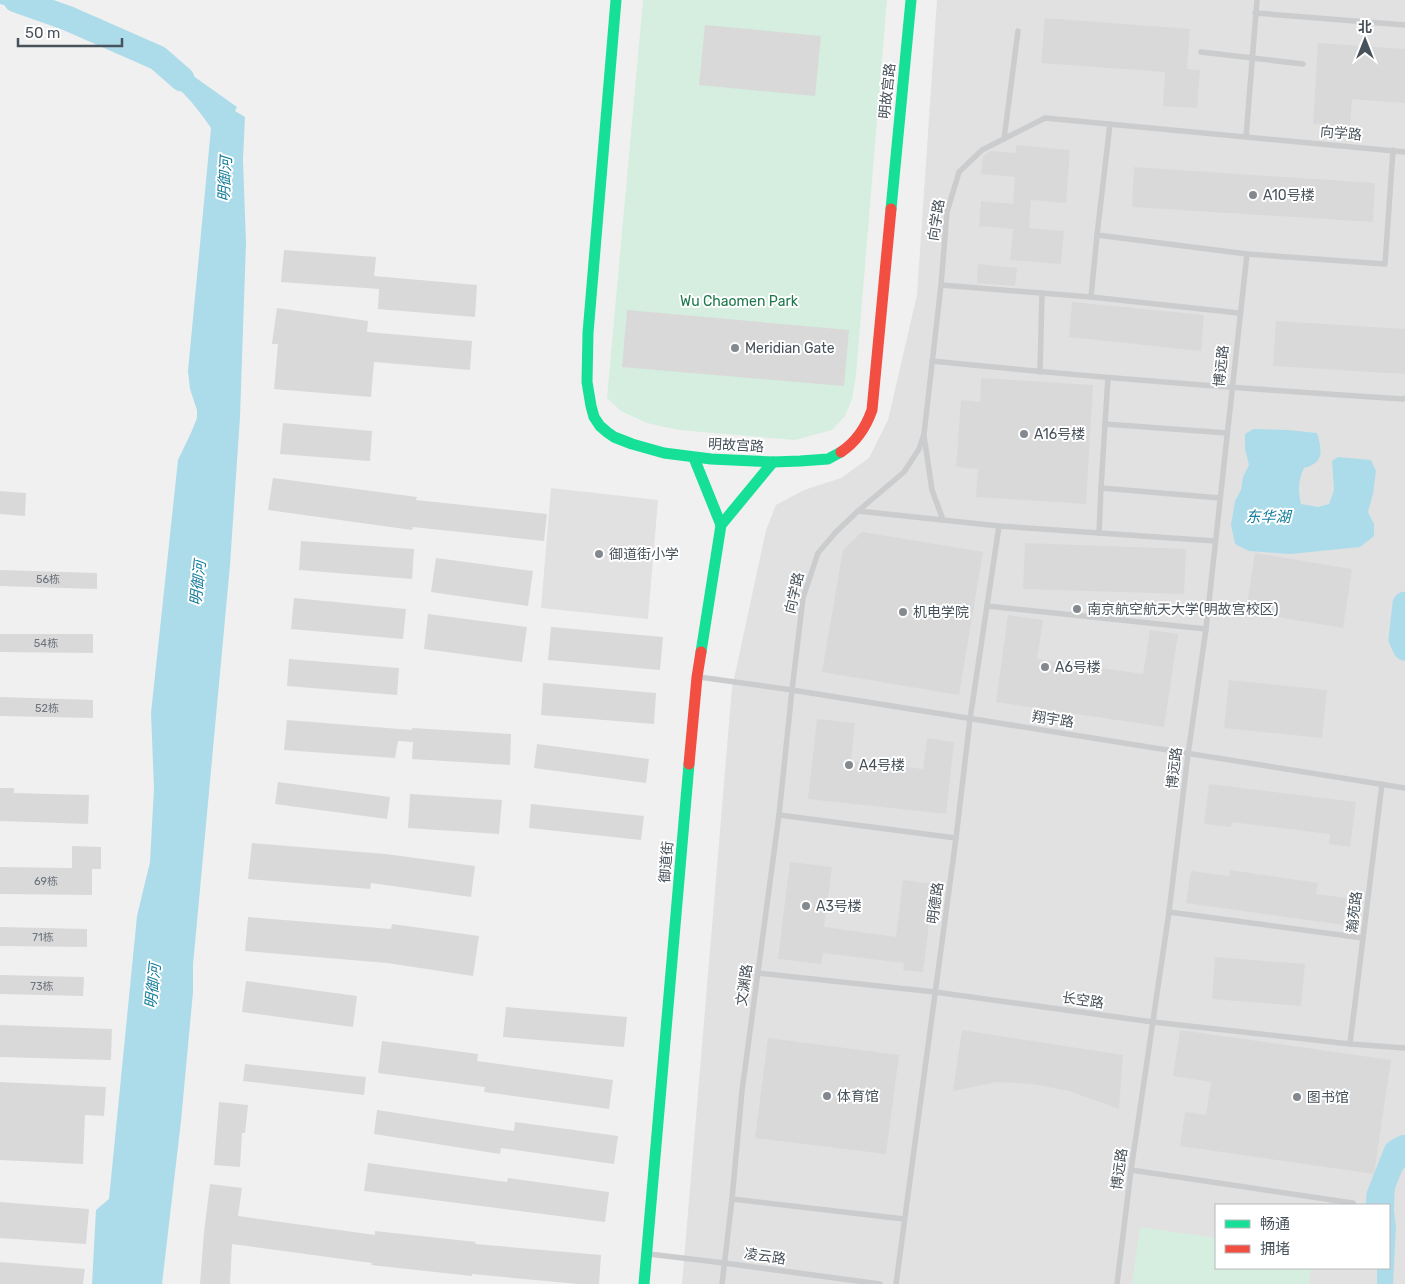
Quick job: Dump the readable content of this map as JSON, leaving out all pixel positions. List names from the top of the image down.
{
  "streets": {
    "main road": ["明故宫路", "御道街"],
    "lane": [
      "向学路",
      "博远路",
      "翔宇路",
      "明德路",
      "瀚苑路",
      "文渊路",
      "长空路",
      "凌云路"
    ]
  },
  "crossings": [
    ["向学路", "翔宇路"],
    ["向学路", "文渊路"],
    ["博远路", "翔宇路"],
    ["博远路", "长空路"],
    ["翔宇路", "御道街"],
    ["翔宇路", "明德路"],
    ["翔宇路", "瀚苑路"],
    ["翔宇路", "文渊路"],
    ["御道街", "凌云路"],
    ["明德路", "长空路"],
    ["瀚苑路", "长空路"],
    ["文渊路", "长空路"],
    ["文渊路", "凌云路"]
  ],
  "water": ["明御河", "东华湖"],
  "parks": ["Wu Chaomen Park"],
  "places": [
    "A10号楼",
    "Meridian Gate",
    "A16号楼",
    "御道街小学",
    "南京航空航天大学(明故宫校区)",
    "机电学院",
    "A6号楼",
    "A4号楼",
    "A3号楼",
    "体育馆",
    "图书馆"
  ],
  "house_numbers": [
    "56栋",
    "54栋",
    "52栋",
    "69栋",
    "71栋",
    "73栋"
  ],
  "legend": ["畅通", "拥堵"],
  "scale_bar": "50 m",
  "north": "top"
}
